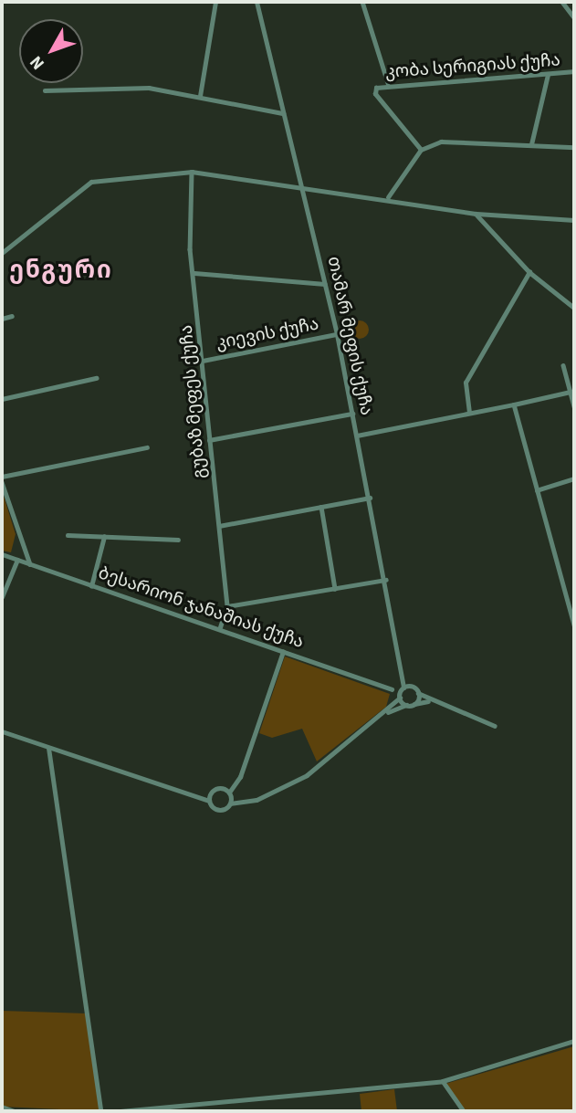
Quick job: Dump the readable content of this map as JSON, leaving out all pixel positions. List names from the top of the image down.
{
  "streets": {
    "street": [
      "კობა სერიგიას ქუჩა",
      "კიევის ქუჩა",
      "თამარ მეფის ქუჩა",
      "გუბაზ მეფეს ქუჩა",
      "ბესარიონ ჯანაშიას ქუჩა"
    ]
  },
  "crossings": [
    ["კიევის ქუჩა", "თამარ მეფის ქუჩა"],
    ["კიევის ქუჩა", "გუბაზ მეფეს ქუჩა"],
    ["გუბაზ მეფეს ქუჩა", "ბესარიონ ჯანაშიას ქუჩა"]
  ],
  "districts": ["ენგური"],
  "north": "bottom left"
}
